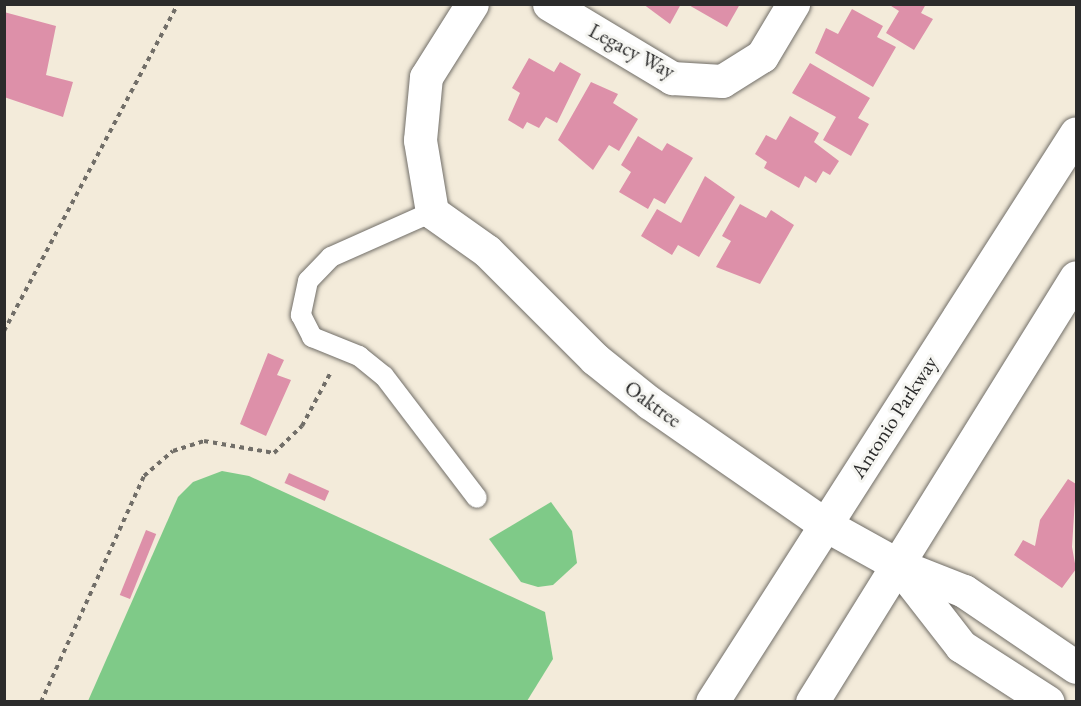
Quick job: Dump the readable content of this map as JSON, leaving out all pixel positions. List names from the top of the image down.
{
  "streets": {
    "street": ["Legacy Way", "Oaktree", "Antonio Parkway"]
  },
  "crossings": [
    ["Oaktree", "Antonio Parkway"]
  ]
}
